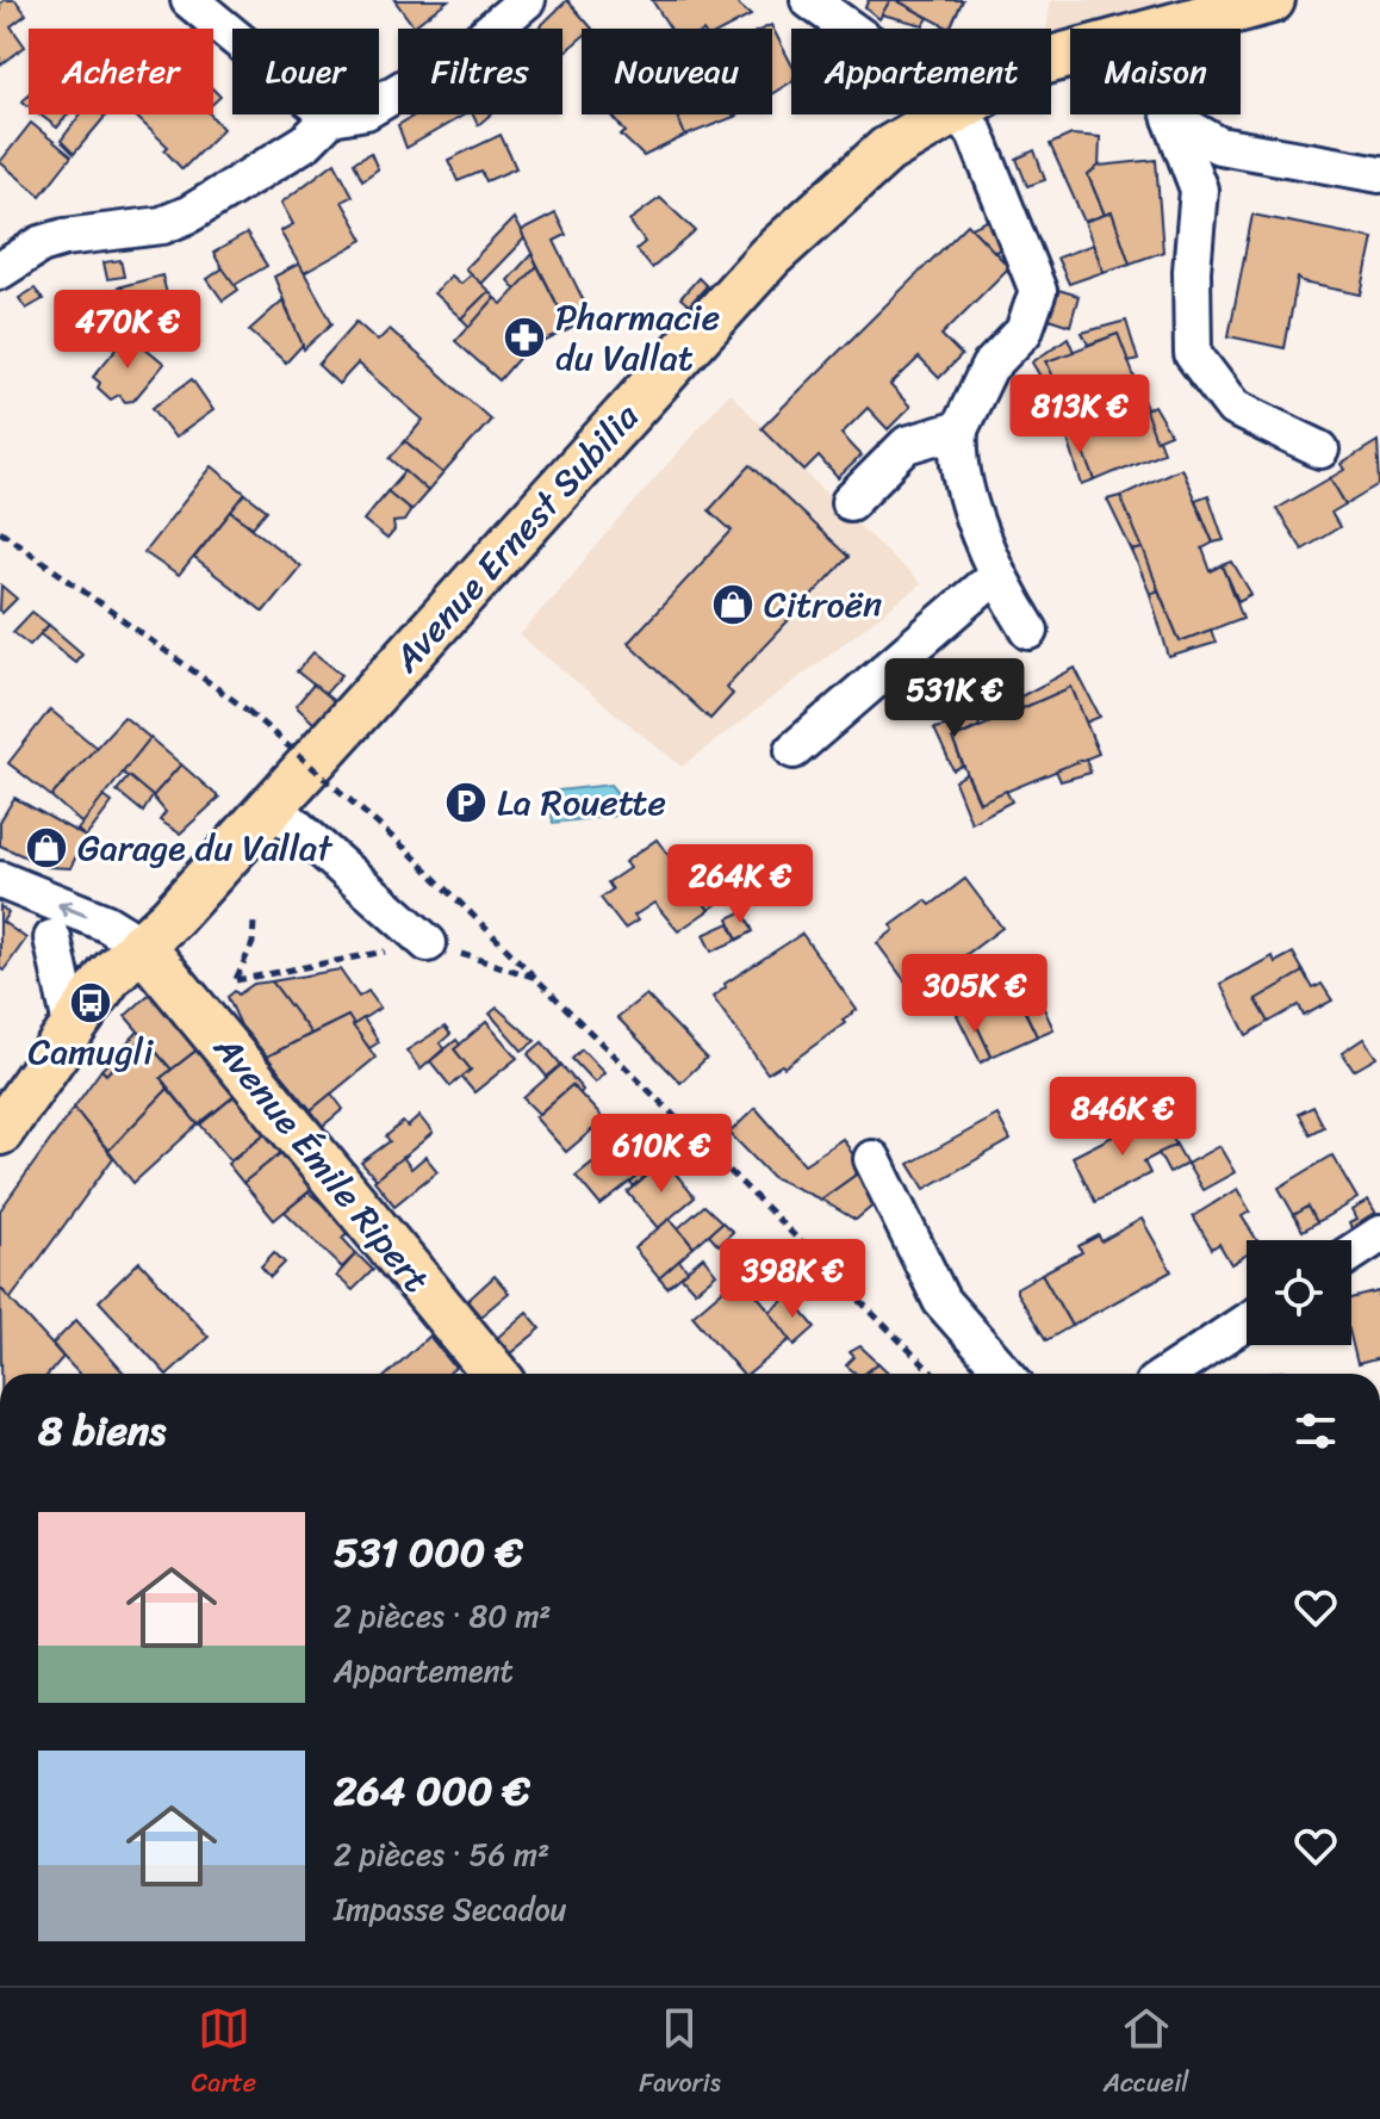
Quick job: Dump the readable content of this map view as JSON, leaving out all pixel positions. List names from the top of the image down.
{
  "streets": {
    "main road": ["Avenue Ernest Subilia", "Avenue Émile Ripert"]
  },
  "crossings": [
    ["Avenue Ernest Subilia", "Avenue Émile Ripert"]
  ],
  "places": {
    "pharmacy": ["Pharmacie du Vallat"],
    "shop": ["Citroën", "Garage du Vallat"],
    "parking": ["La Rouette"],
    "bus stop": ["Camugli"]
  },
  "page": {
    "chip": [
      "Acheter",
      "Louer",
      "Filtres",
      "Nouveau",
      "Appartement",
      "Maison"
    ],
    "price": [
      "470K €",
      "813K €",
      "531K €",
      "264K €",
      "305K €",
      "846K €",
      "610K €",
      "398K €"
    ],
    "heading": "8 biens",
    "list": [
      {
        "name": "531 000 €",
        "note": "2 pièces · 80 m² · Appartement"
      },
      {
        "name": "264 000 €",
        "note": "2 pièces · 56 m² · Impasse Secadou"
      }
    ],
    "tabs": ["Carte", "Favoris", "Accueil"]
  }
}
